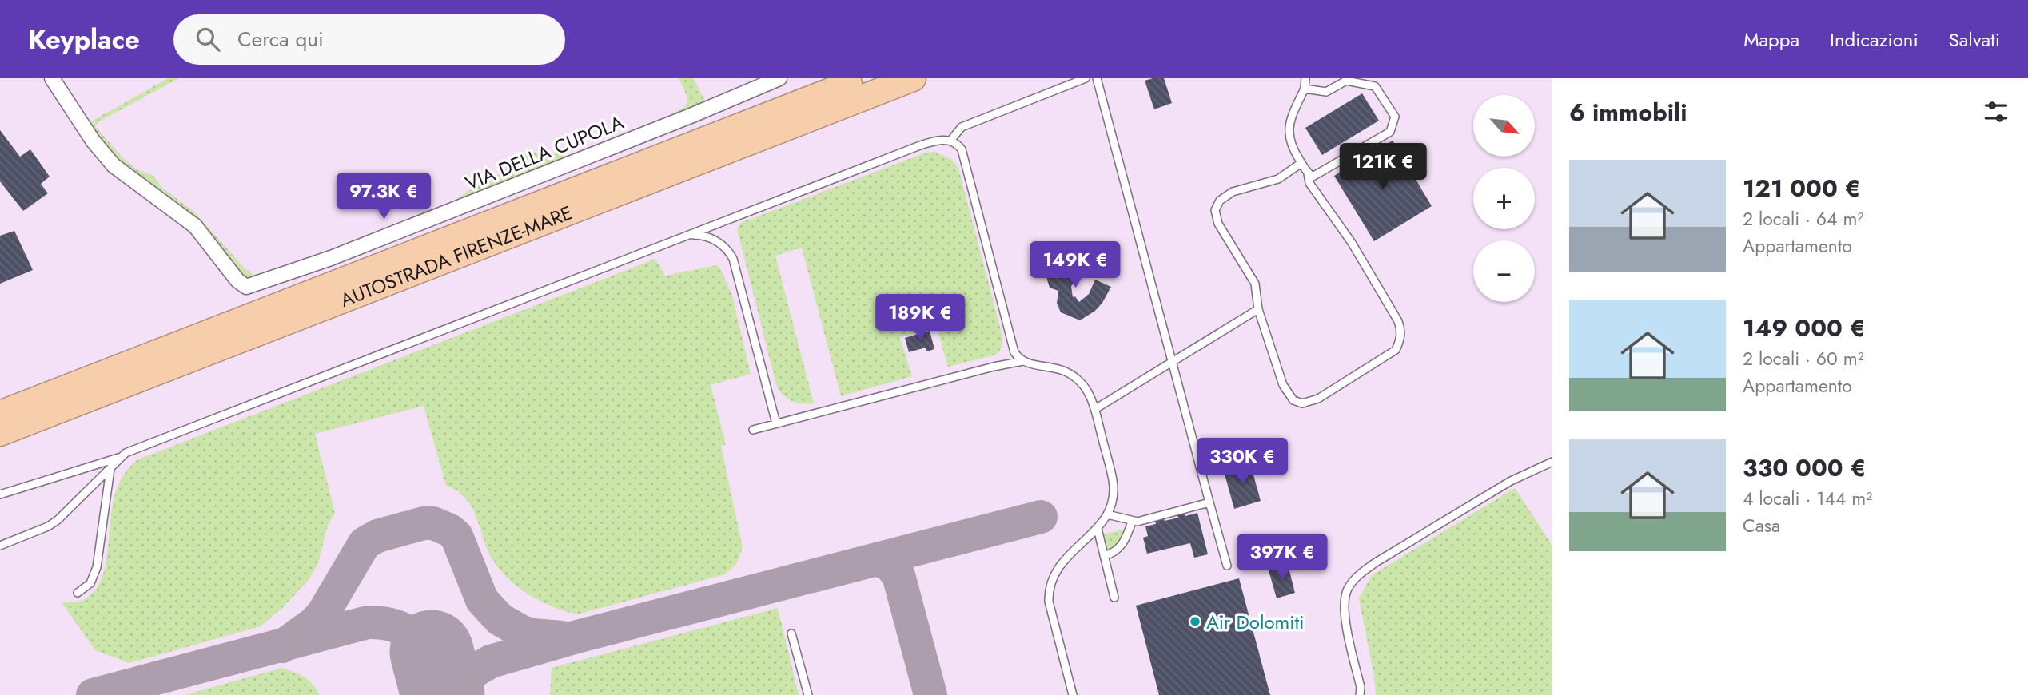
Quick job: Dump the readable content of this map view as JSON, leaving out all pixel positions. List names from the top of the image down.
{
  "streets": {
    "highway": ["AUTOSTRADA FIRENZE-MARE"],
    "street": ["VIA DELLA CUPOLA"]
  },
  "places": ["Air Dolomiti"],
  "north": "bottom right",
  "page": {
    "header": "Keyplace",
    "search": "Cerca qui",
    "nav": ["Mappa", "Indicazioni", "Salvati"],
    "heading": "6 immobili",
    "map_buttons": ["+", "−"],
    "price": [
      "121K €",
      "97.3K €",
      "149K €",
      "189K €",
      "330K €",
      "397K €"
    ],
    "list": [
      {
        "name": "121 000 €",
        "note": "2 locali · 64 m² · Appartamento"
      },
      {
        "name": "149 000 €",
        "note": "2 locali · 60 m² · Appartamento"
      },
      {
        "name": "330 000 €",
        "note": "4 locali · 144 m² · Casa"
      }
    ]
  }
}
